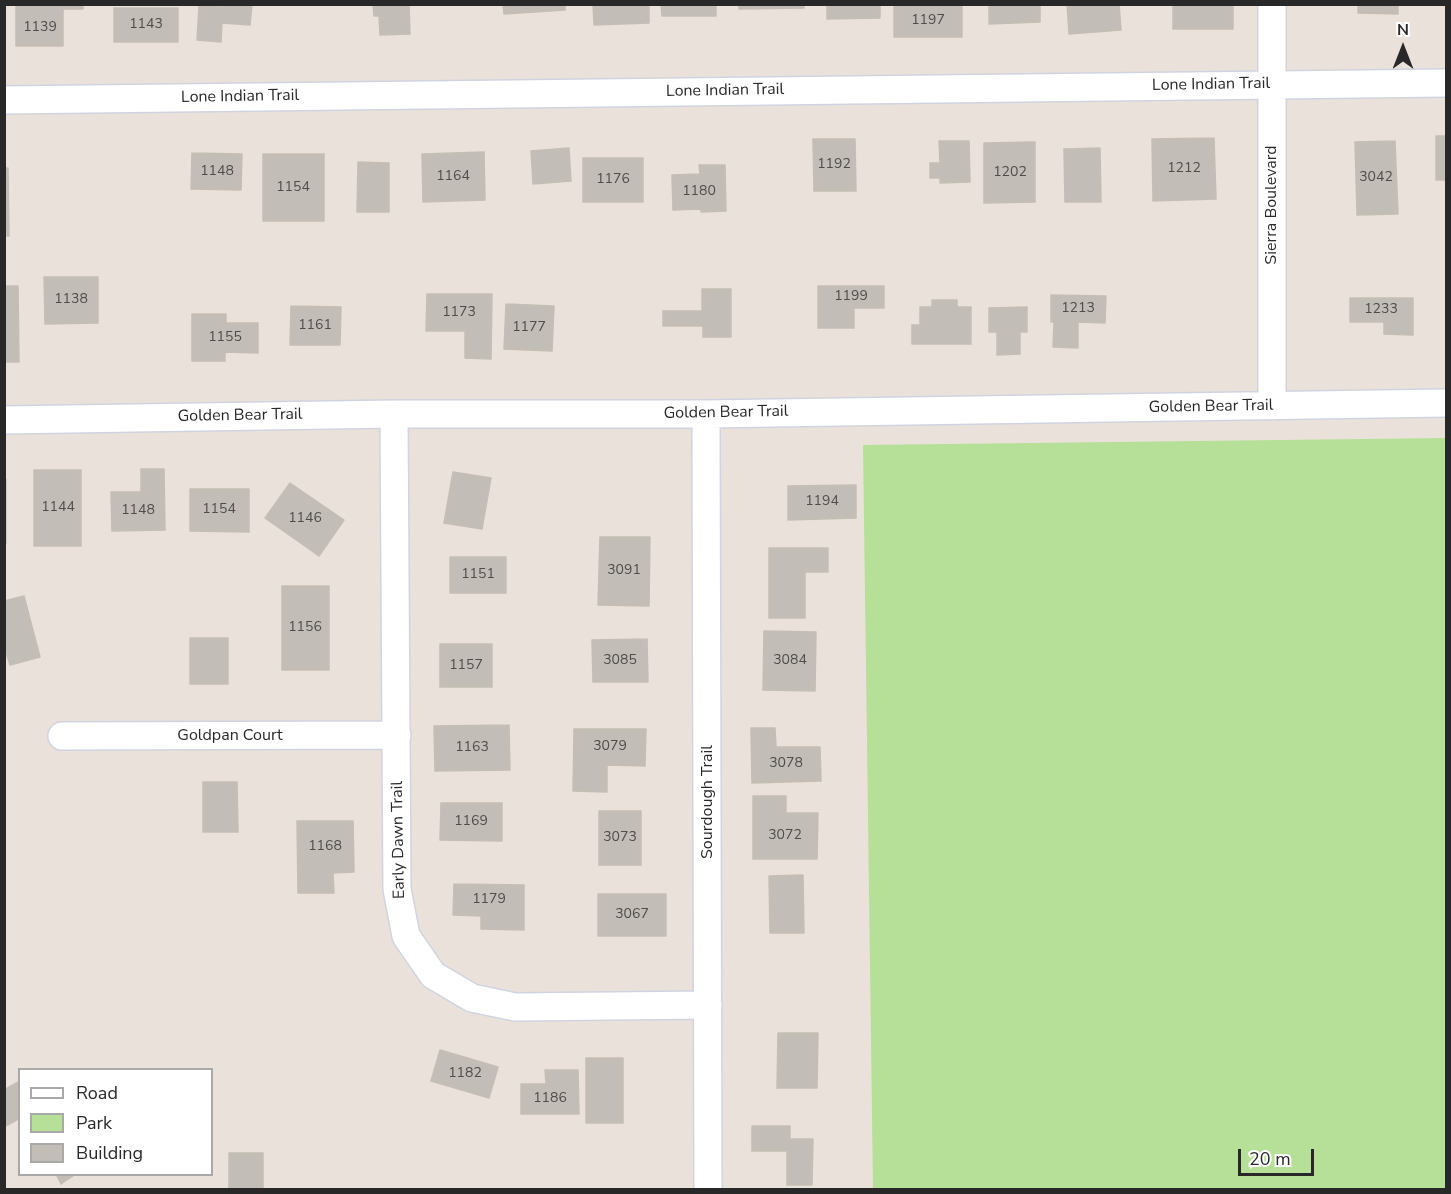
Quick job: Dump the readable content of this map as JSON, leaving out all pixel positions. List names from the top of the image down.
{
  "streets": {
    "street": [
      "Lone Indian Trail",
      "Sierra Boulevard",
      "Golden Bear Trail",
      "Goldpan Court",
      "Sourdough Trail",
      "Early Dawn Trail"
    ]
  },
  "crossings": [
    ["Lone Indian Trail", "Sierra Boulevard"],
    ["Sierra Boulevard", "Golden Bear Trail"],
    ["Golden Bear Trail", "Sourdough Trail"],
    ["Golden Bear Trail", "Early Dawn Trail"],
    ["Goldpan Court", "Early Dawn Trail"],
    ["Sourdough Trail", "Early Dawn Trail"]
  ],
  "house_numbers": [
    "1197",
    "1143",
    "1139",
    "1192",
    "1212",
    "1148",
    "1202",
    "1164",
    "3042",
    "1176",
    "1154",
    "1180",
    "1199",
    "1138",
    "1213",
    "1233",
    "1173",
    "1161",
    "1177",
    "1155",
    "1194",
    "1144",
    "1154",
    "1148",
    "1146",
    "3091",
    "1151",
    "1156",
    "3085",
    "3084",
    "1157",
    "3079",
    "1163",
    "3078",
    "1169",
    "3072",
    "3073",
    "1168",
    "1179",
    "3067",
    "1182",
    "1186"
  ],
  "legend": ["Road", "Park", "Building"],
  "scale_bar": "20 m",
  "north": "top"
}
